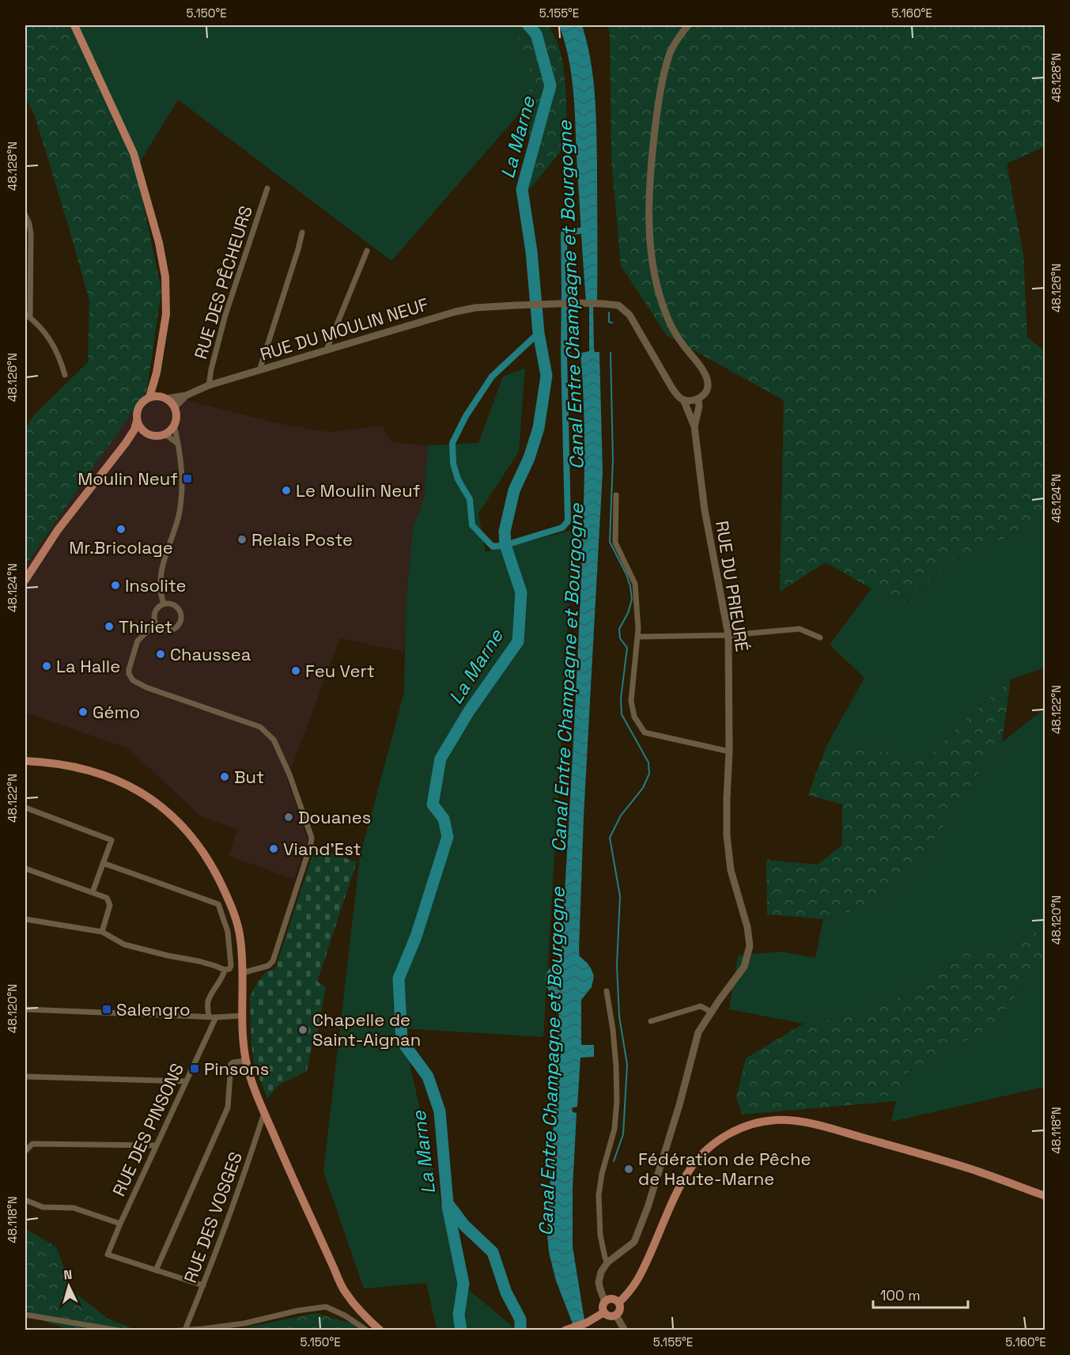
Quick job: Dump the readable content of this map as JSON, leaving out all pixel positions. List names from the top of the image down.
{
  "streets": {
    "street": [
      "RUE DES PÊCHEURS",
      "RUE DU MOULIN NEUF",
      "RUE DU PRIEURÉ",
      "RUE DES PINSONS",
      "RUE DES VOSGES"
    ]
  },
  "crossings": [
    ["RUE DES PÊCHEURS", "RUE DU MOULIN NEUF"],
    ["RUE DU MOULIN NEUF", "RUE DU PRIEURÉ"]
  ],
  "water": ["La Marne", "Canal Entre Champagne et Bourgogne"],
  "places": {
    "transit": ["Moulin Neuf", "Salengro", "Pinsons"],
    "other": [
      "Le Moulin Neuf",
      "Mr.Bricolage",
      "Relais Poste",
      "Insolite",
      "Thiriet",
      "Chaussea",
      "La Halle",
      "Feu Vert",
      "Gémo",
      "But",
      "Douanes",
      "Viand'Est",
      "Chapelle de Saint-Aignan",
      "Fédération de Pêche de Haute-Marne"
    ]
  },
  "scale_bar": "100 m",
  "north": "top",
  "coordinates": [
    "5.150°E",
    "5.155°E",
    "5.160°E",
    "48.128°N",
    "48.126°N",
    "48.124°N",
    "48.122°N",
    "48.120°N",
    "48.118°N"
  ]
}
